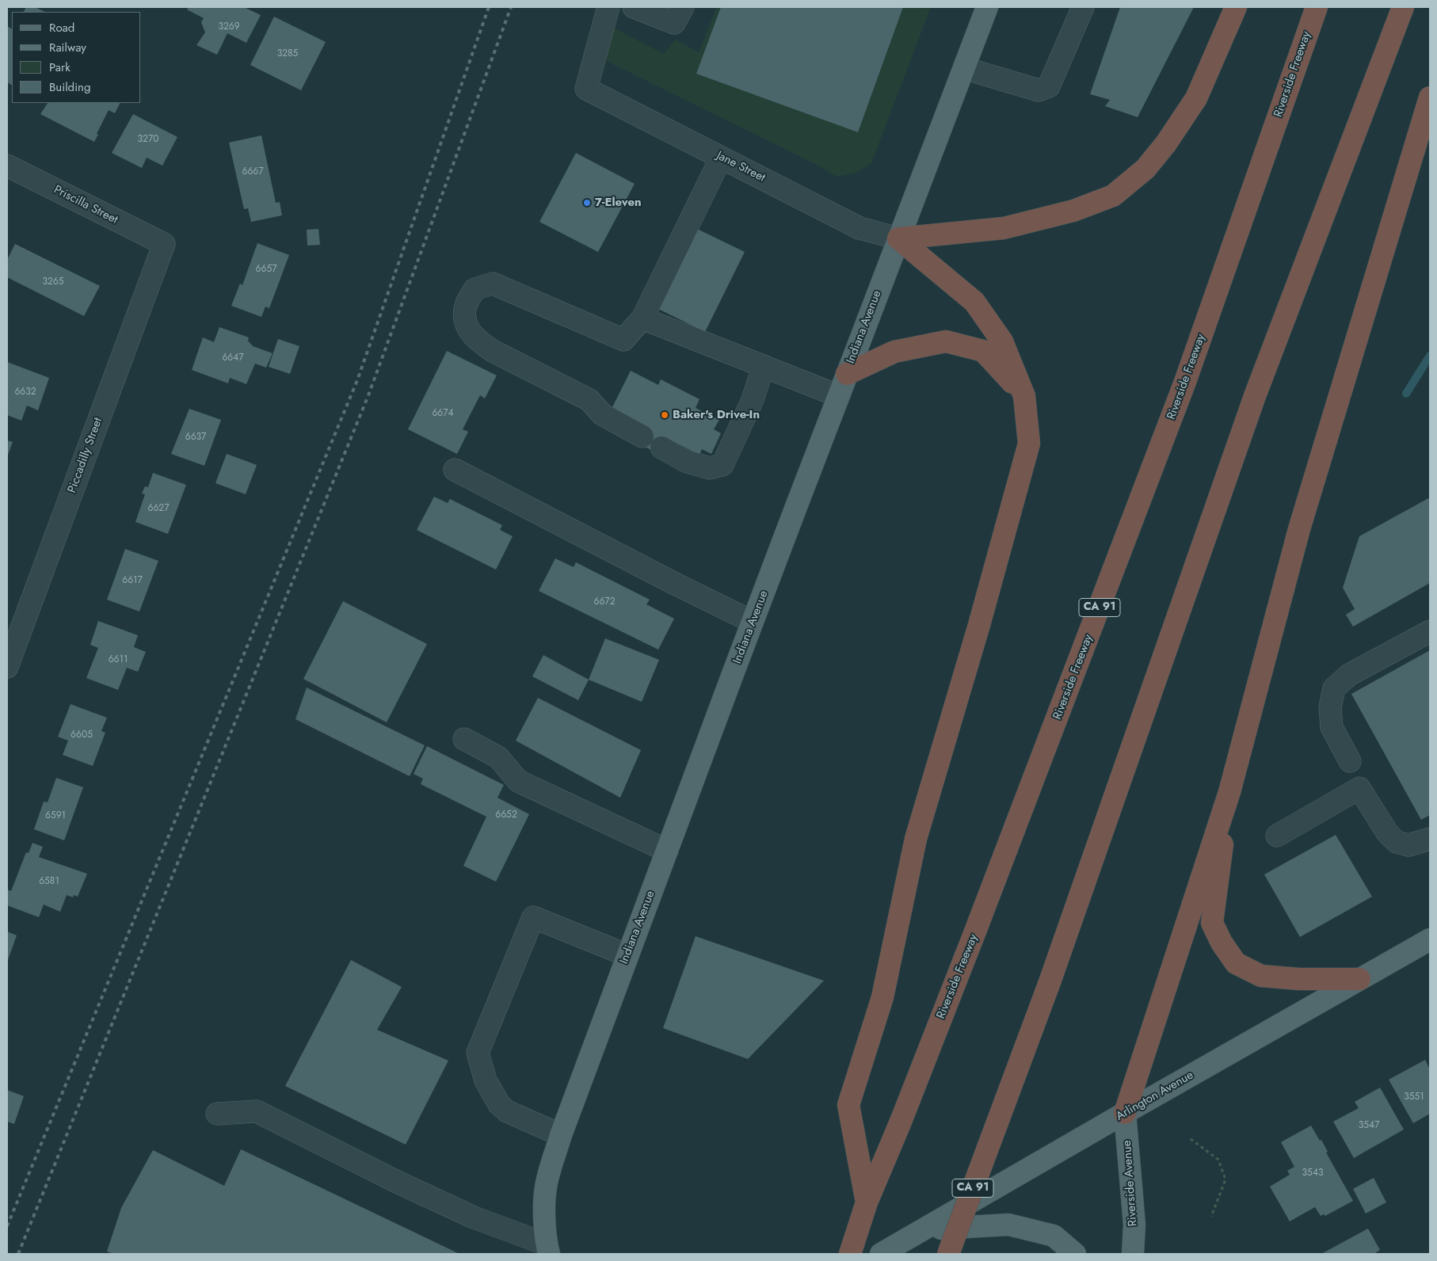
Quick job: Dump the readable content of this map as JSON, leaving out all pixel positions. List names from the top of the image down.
{
  "streets": {
    "highway": ["Riverside Freeway", "CA 91"],
    "main road": ["Indiana Avenue", "Arlington Avenue", "Riverside Avenue"],
    "street": ["Jane Street", "Priscilla Street", "Piccadilly Street"]
  },
  "crossings": [
    ["Jane Street", "Indiana Avenue"],
    ["Priscilla Street", "Piccadilly Street"],
    ["Arlington Avenue", "Riverside Avenue"]
  ],
  "places": ["7-Eleven", "Baker's Drive-In"],
  "house_numbers": [
    "3269",
    "3285",
    "3270",
    "6667",
    "6657",
    "3265",
    "6647",
    "6632",
    "6674",
    "6637",
    "6627",
    "6617",
    "6672",
    "6611",
    "6605",
    "6652",
    "6591",
    "6581",
    "3551",
    "3547",
    "3543"
  ],
  "legend": [
    "Road",
    "Railway",
    "Park",
    "Building"
  ]
}
